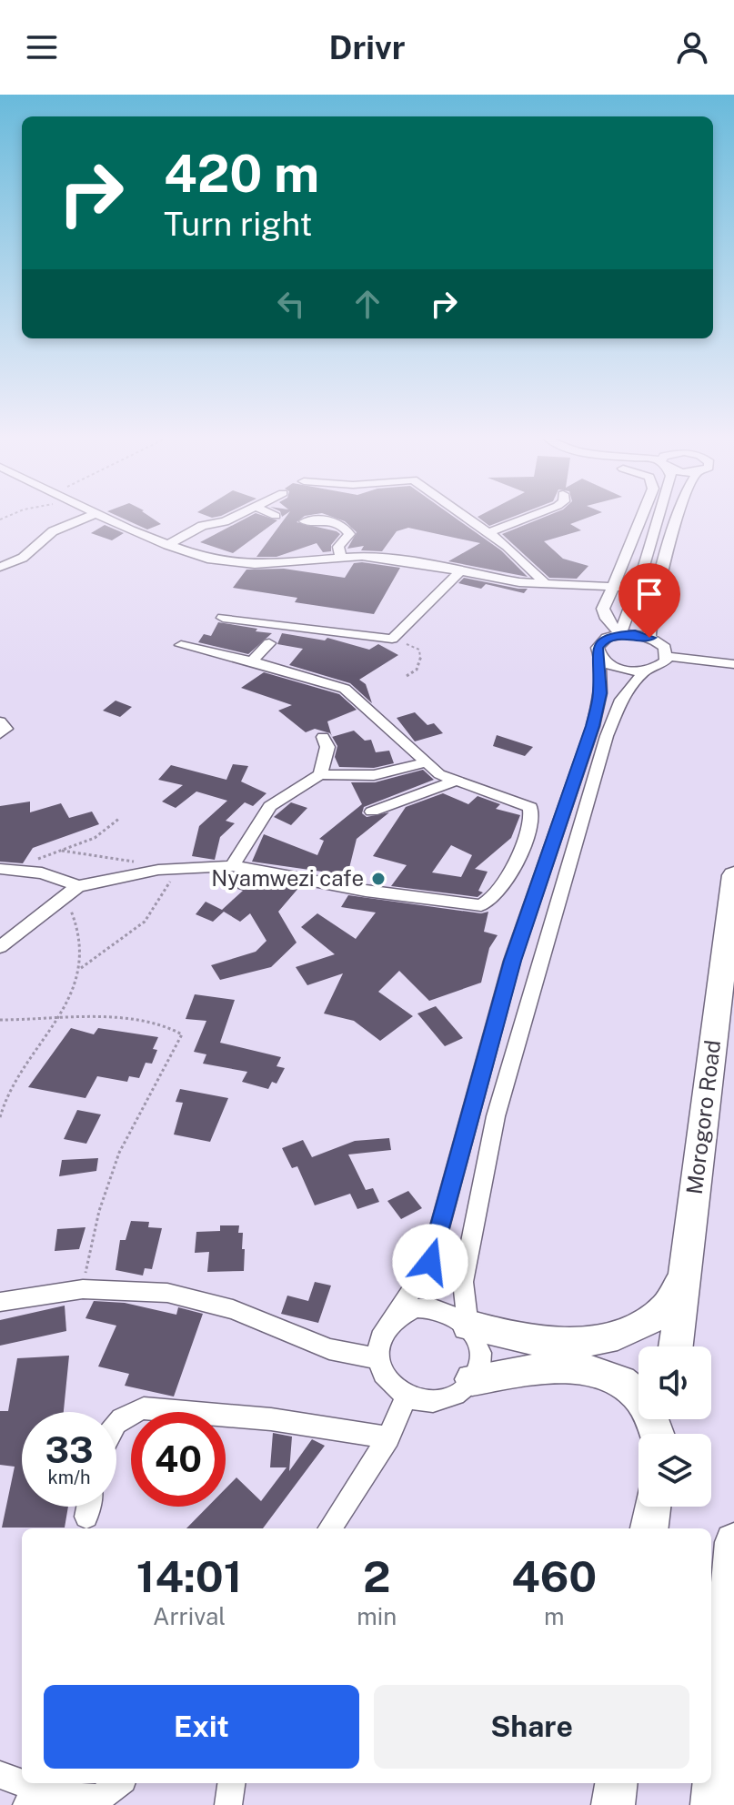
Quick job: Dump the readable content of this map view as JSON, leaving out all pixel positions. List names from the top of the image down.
{
  "streets": {
    "highway": ["Morogoro Road"]
  },
  "places": ["Nyamwezi cafe"],
  "page": {
    "header": "Drivr",
    "turn": ["420 m", "Turn right"],
    "speed": "33 km/h",
    "limit": "40",
    "eta": [
      "14:01",
      "Arrival",
      "2",
      "min",
      "460",
      "m"
    ],
    "buttons": ["Exit", "Share"]
  }
}
